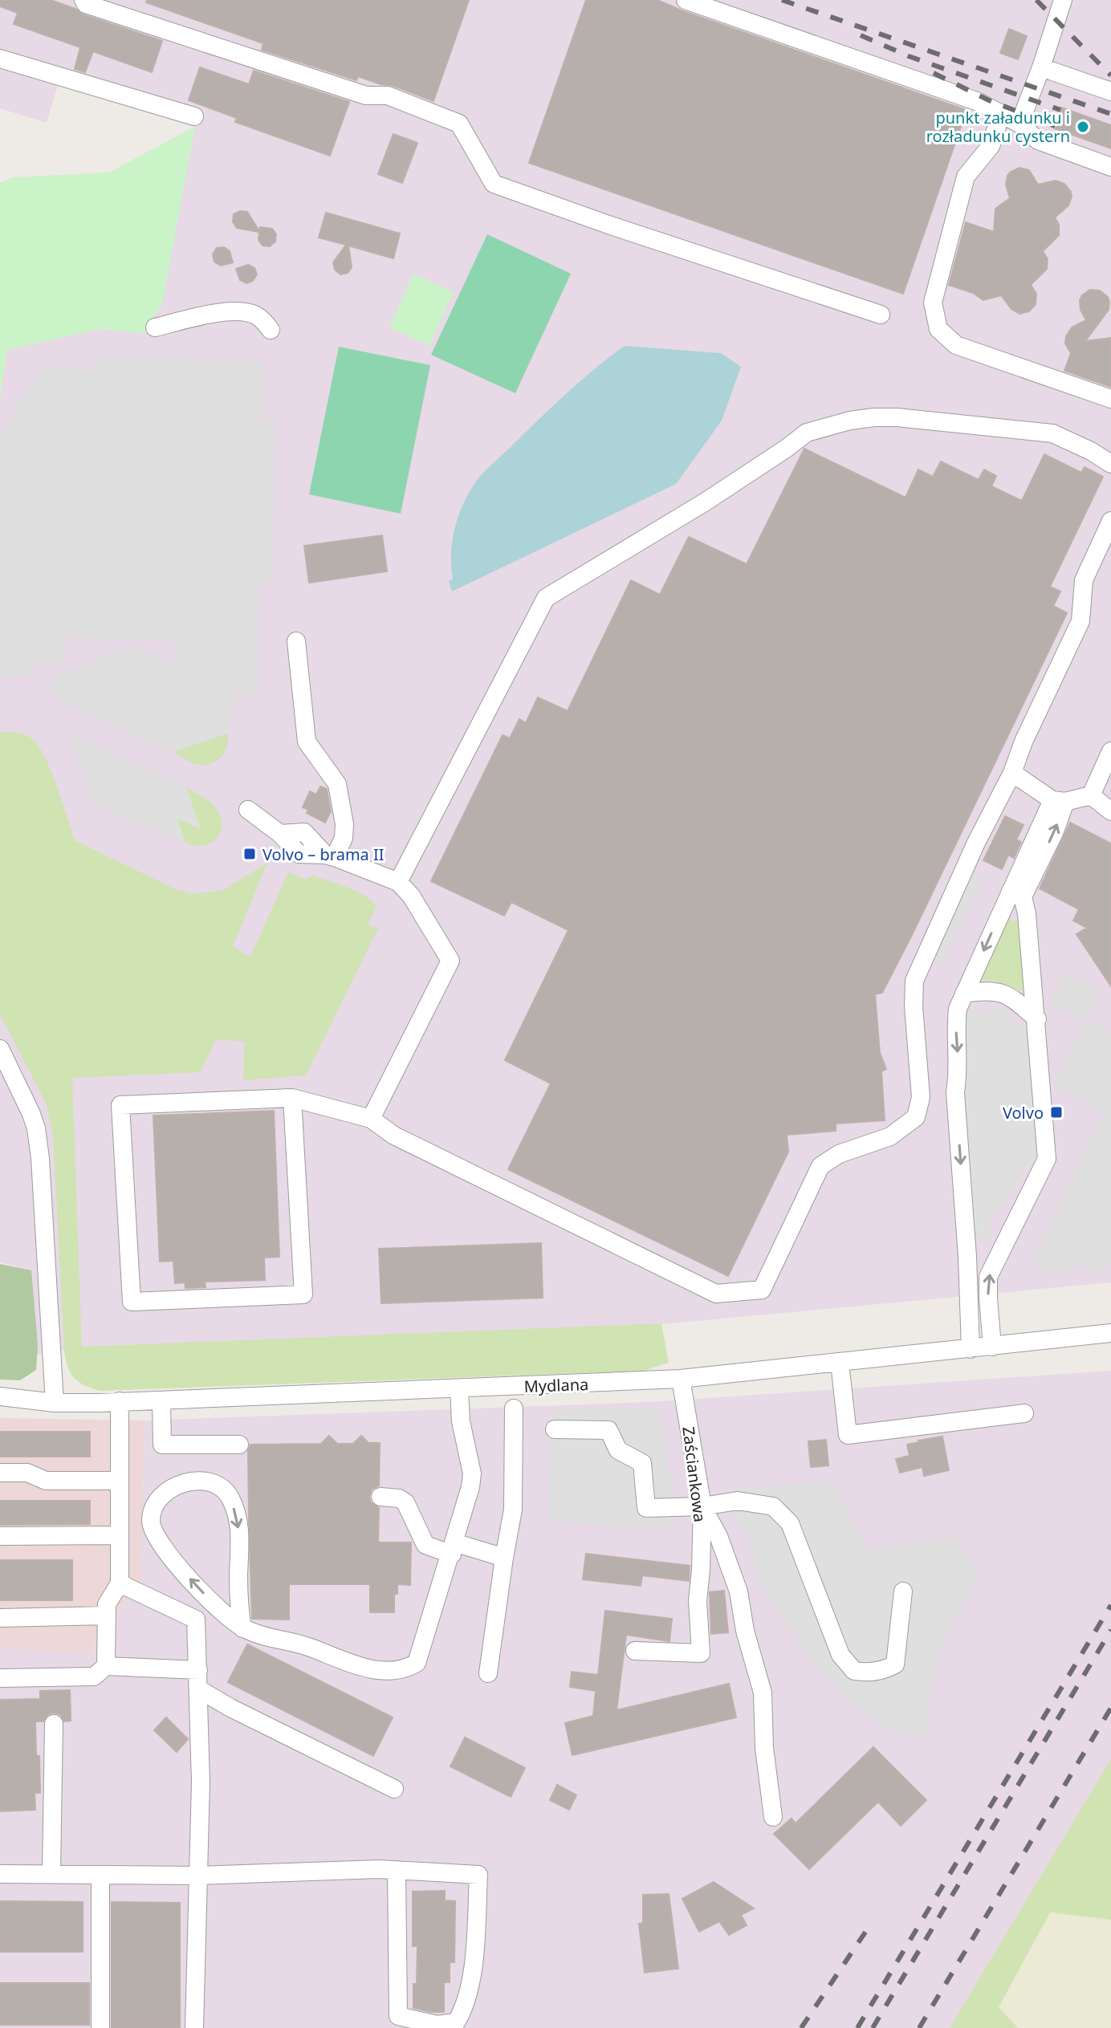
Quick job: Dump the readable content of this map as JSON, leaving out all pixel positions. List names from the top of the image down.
{
  "streets": {
    "street": ["Mydlana", "Zaściankowa"]
  },
  "crossings": [
    ["Mydlana", "Zaściankowa"]
  ],
  "places": {
    "other": ["punkt załadunku i rozładunku cystern"],
    "transit": ["Volvo – brama II", "Volvo"]
  }
}
